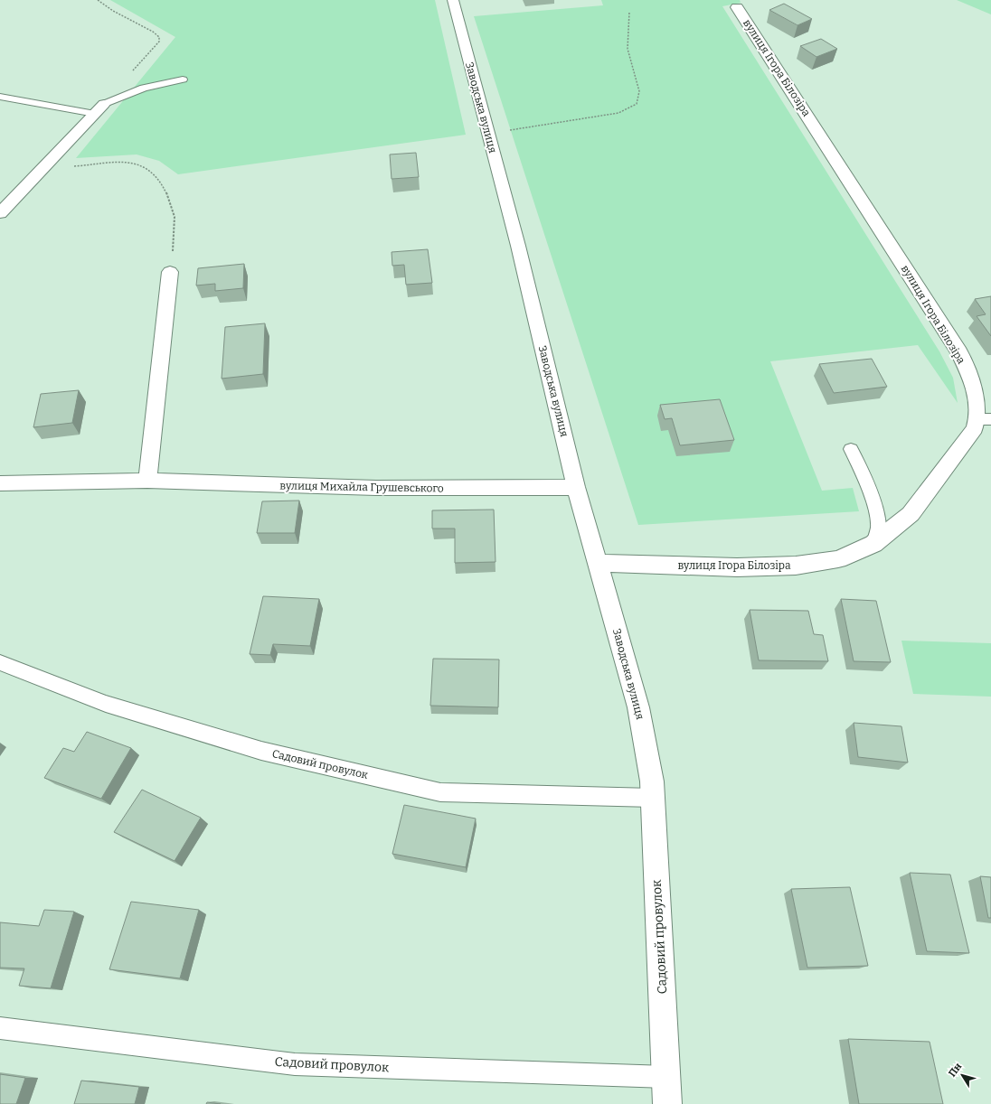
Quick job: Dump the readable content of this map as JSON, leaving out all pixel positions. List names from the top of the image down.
{
  "streets": {
    "street": [
      "вулиця Ігора Білозіра",
      "Заводська вулиця",
      "вулиця Михайла Грушевського",
      "Садовий провулок"
    ]
  },
  "crossings": [
    ["вулиця Ігора Білозіра", "Заводська вулиця"],
    ["Заводська вулиця", "вулиця Михайла Грушевського"],
    ["Заводська вулиця", "Садовий провулок"]
  ],
  "north": "top left"
}
